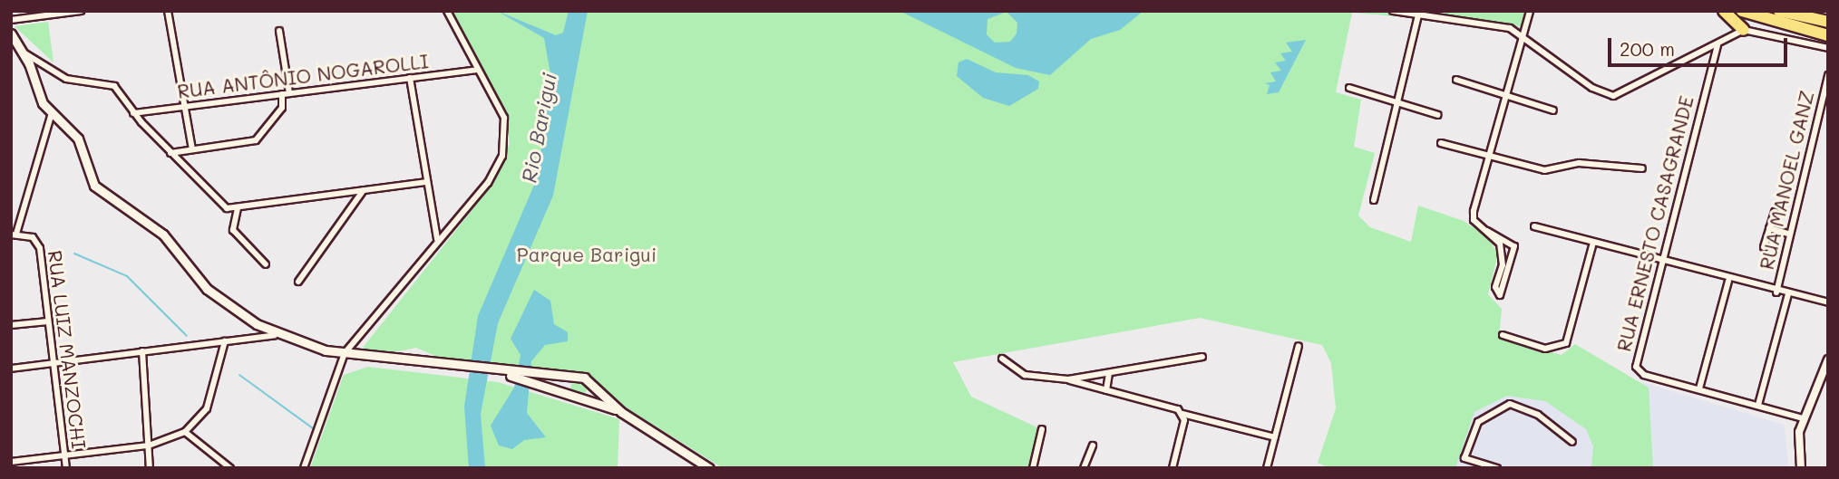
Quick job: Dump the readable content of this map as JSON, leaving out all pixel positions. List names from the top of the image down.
{
  "streets": {
    "street": [
      "RUA ANTÔNIO NOGAROLLI",
      "RUA MANOEL GANZ",
      "RUA ERNESTO CASAGRANDE",
      "RUA LUIZ MANZOCHI"
    ]
  },
  "water": ["Rio Barigui"],
  "parks": ["Parque Barigui"],
  "scale_bar": "200 m"
}
